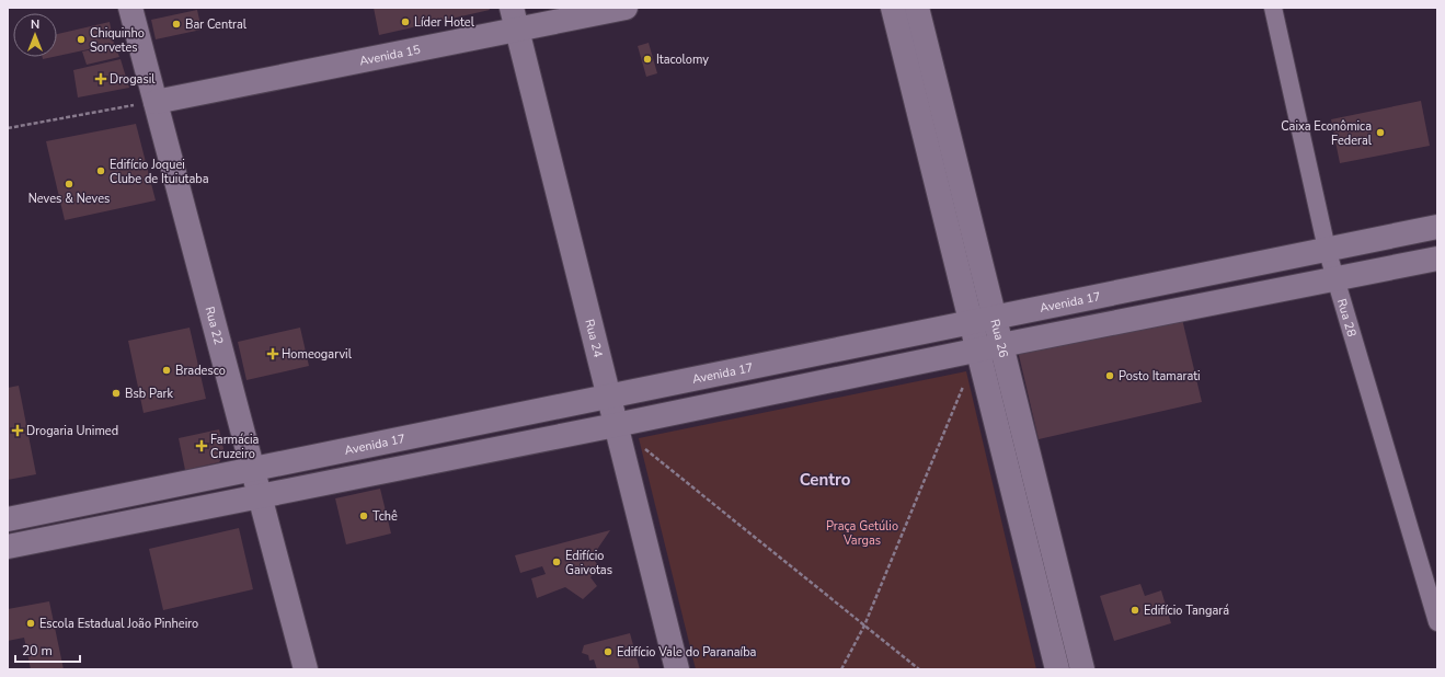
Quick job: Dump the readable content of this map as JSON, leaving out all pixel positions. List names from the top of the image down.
{
  "streets": {
    "street": [
      "Avenida 15",
      "Avenida 17",
      "Rua 28",
      "Rua 22",
      "Rua 24",
      "Rua 26"
    ]
  },
  "crossings": [
    ["Avenida 15", "Rua 22"],
    ["Avenida 15", "Rua 24"],
    ["Avenida 17", "Rua 28"],
    ["Avenida 17", "Rua 22"],
    ["Avenida 17", "Rua 24"],
    ["Avenida 17", "Rua 26"]
  ],
  "districts": ["Centro"],
  "parks": ["Praça Getúlio Vargas"],
  "places": {
    "other": [
      "Líder Hotel",
      "Bar Central",
      "Chiquinho Sorvetes",
      "Itacolomy",
      "Caixa Econômica Federal",
      "Edifício Joquei Clube de Ituiutaba",
      "Neves & Neves",
      "Bradesco",
      "Posto Itamarati",
      "Bsb Park",
      "Tchê",
      "Edifício Gaivotas",
      "Edifício Tangará",
      "Escola Estadual João Pinheiro",
      "Edifício Vale do Paranaíba"
    ],
    "health": [
      "Drogasil",
      "Homeogarvil",
      "Drogaria Unimed",
      "Farmácia Cruzeiro"
    ]
  },
  "scale_bar": "20 m",
  "north": "top"
}
